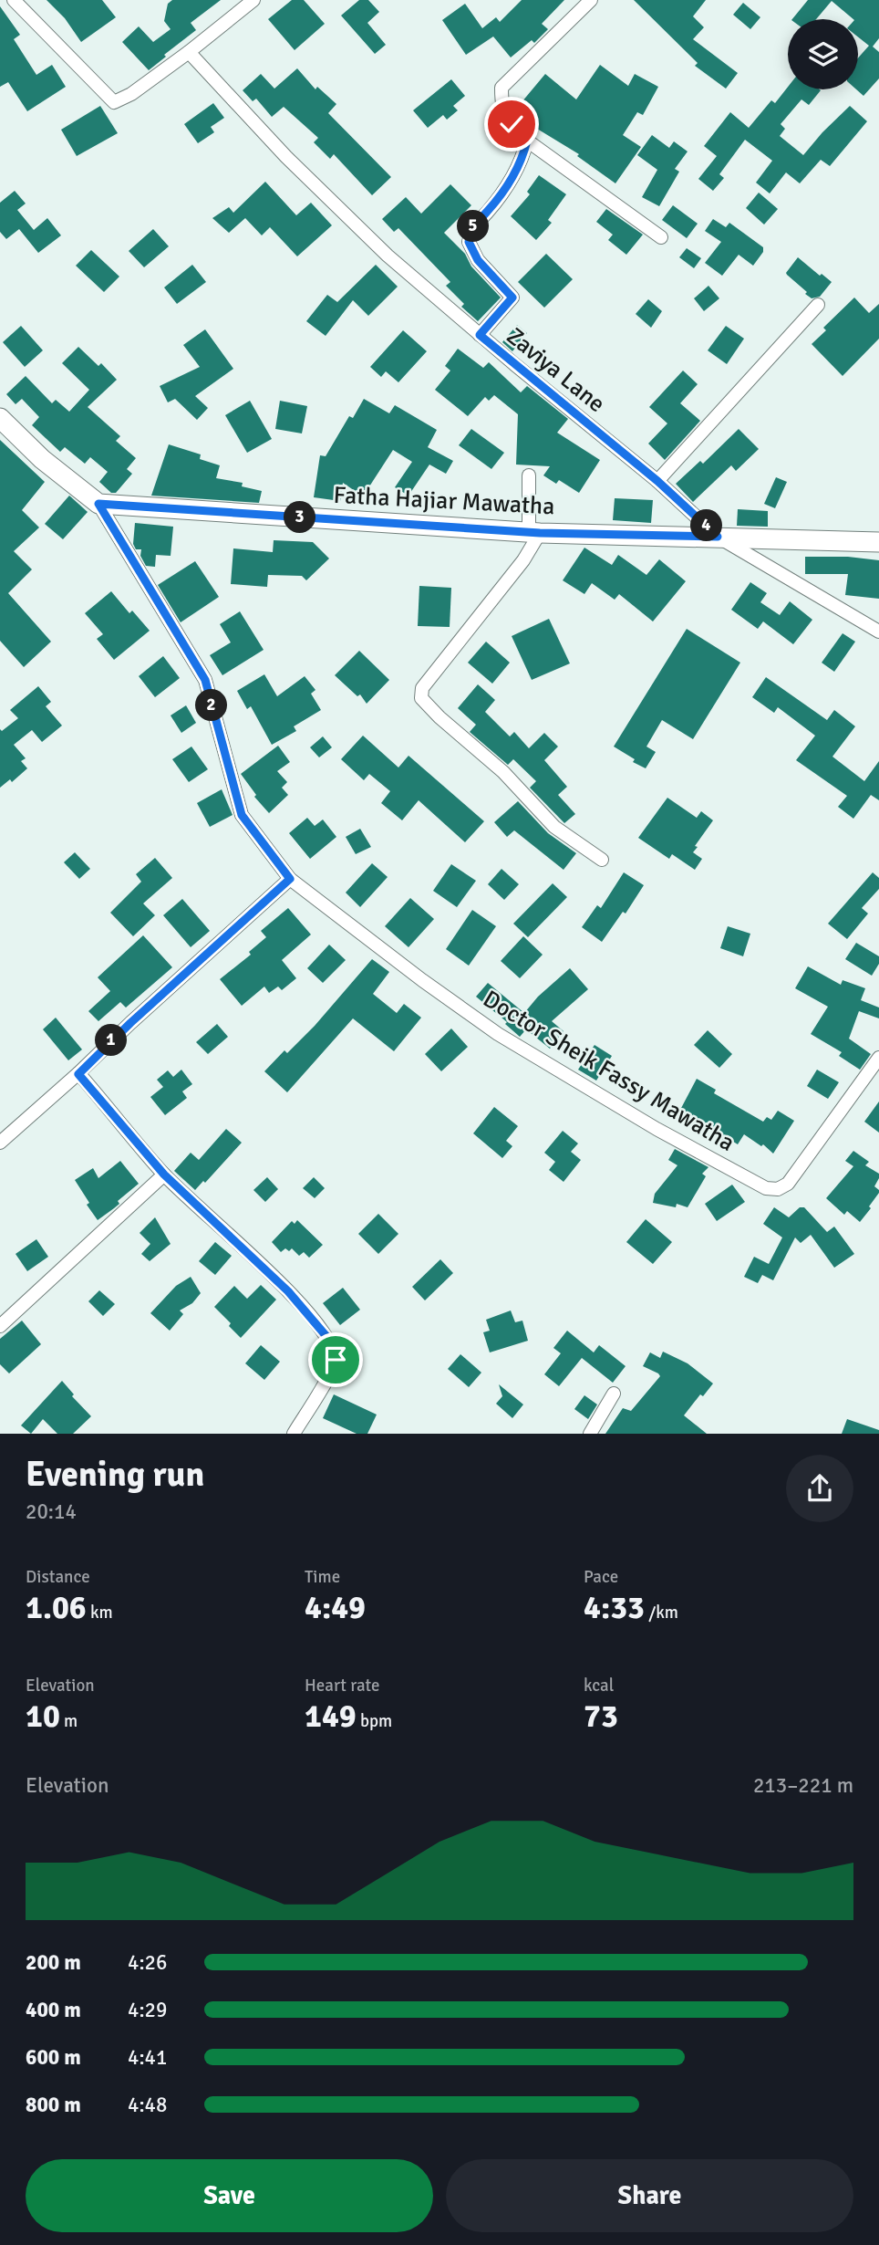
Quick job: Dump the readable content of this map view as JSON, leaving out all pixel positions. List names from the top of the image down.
{
  "streets": {
    "street": ["Zaviya Lane", "Fatha Hajiar Mawatha", "Doctor Sheik Fassy Mawatha"]
  },
  "crossings": [
    ["Zaviya Lane", "Fatha Hajiar Mawatha"],
    ["Fatha Hajiar Mawatha", "Doctor Sheik Fassy Mawatha"]
  ],
  "page": {
    "pins": [
      "5",
      "3",
      "4",
      "2",
      "1"
    ],
    "heading": ["Evening run", "20:14"],
    "stats": [
      ["Distance", "1.06 km"],
      ["Time", "4:49"],
      ["Pace", "4:33 /km"],
      ["Elevation", "10 m"],
      ["Heart rate", "149 bpm"],
      ["kcal", "73"]
    ],
    "chart": ["Elevation", "213–221 m"],
    "list": [
      {
        "name": "200 m",
        "note": "4:26"
      },
      {
        "name": "400 m",
        "note": "4:29"
      },
      {
        "name": "600 m",
        "note": "4:41"
      },
      {
        "name": "800 m",
        "note": "4:48"
      }
    ],
    "buttons": ["Save", "Share"]
  }
}
